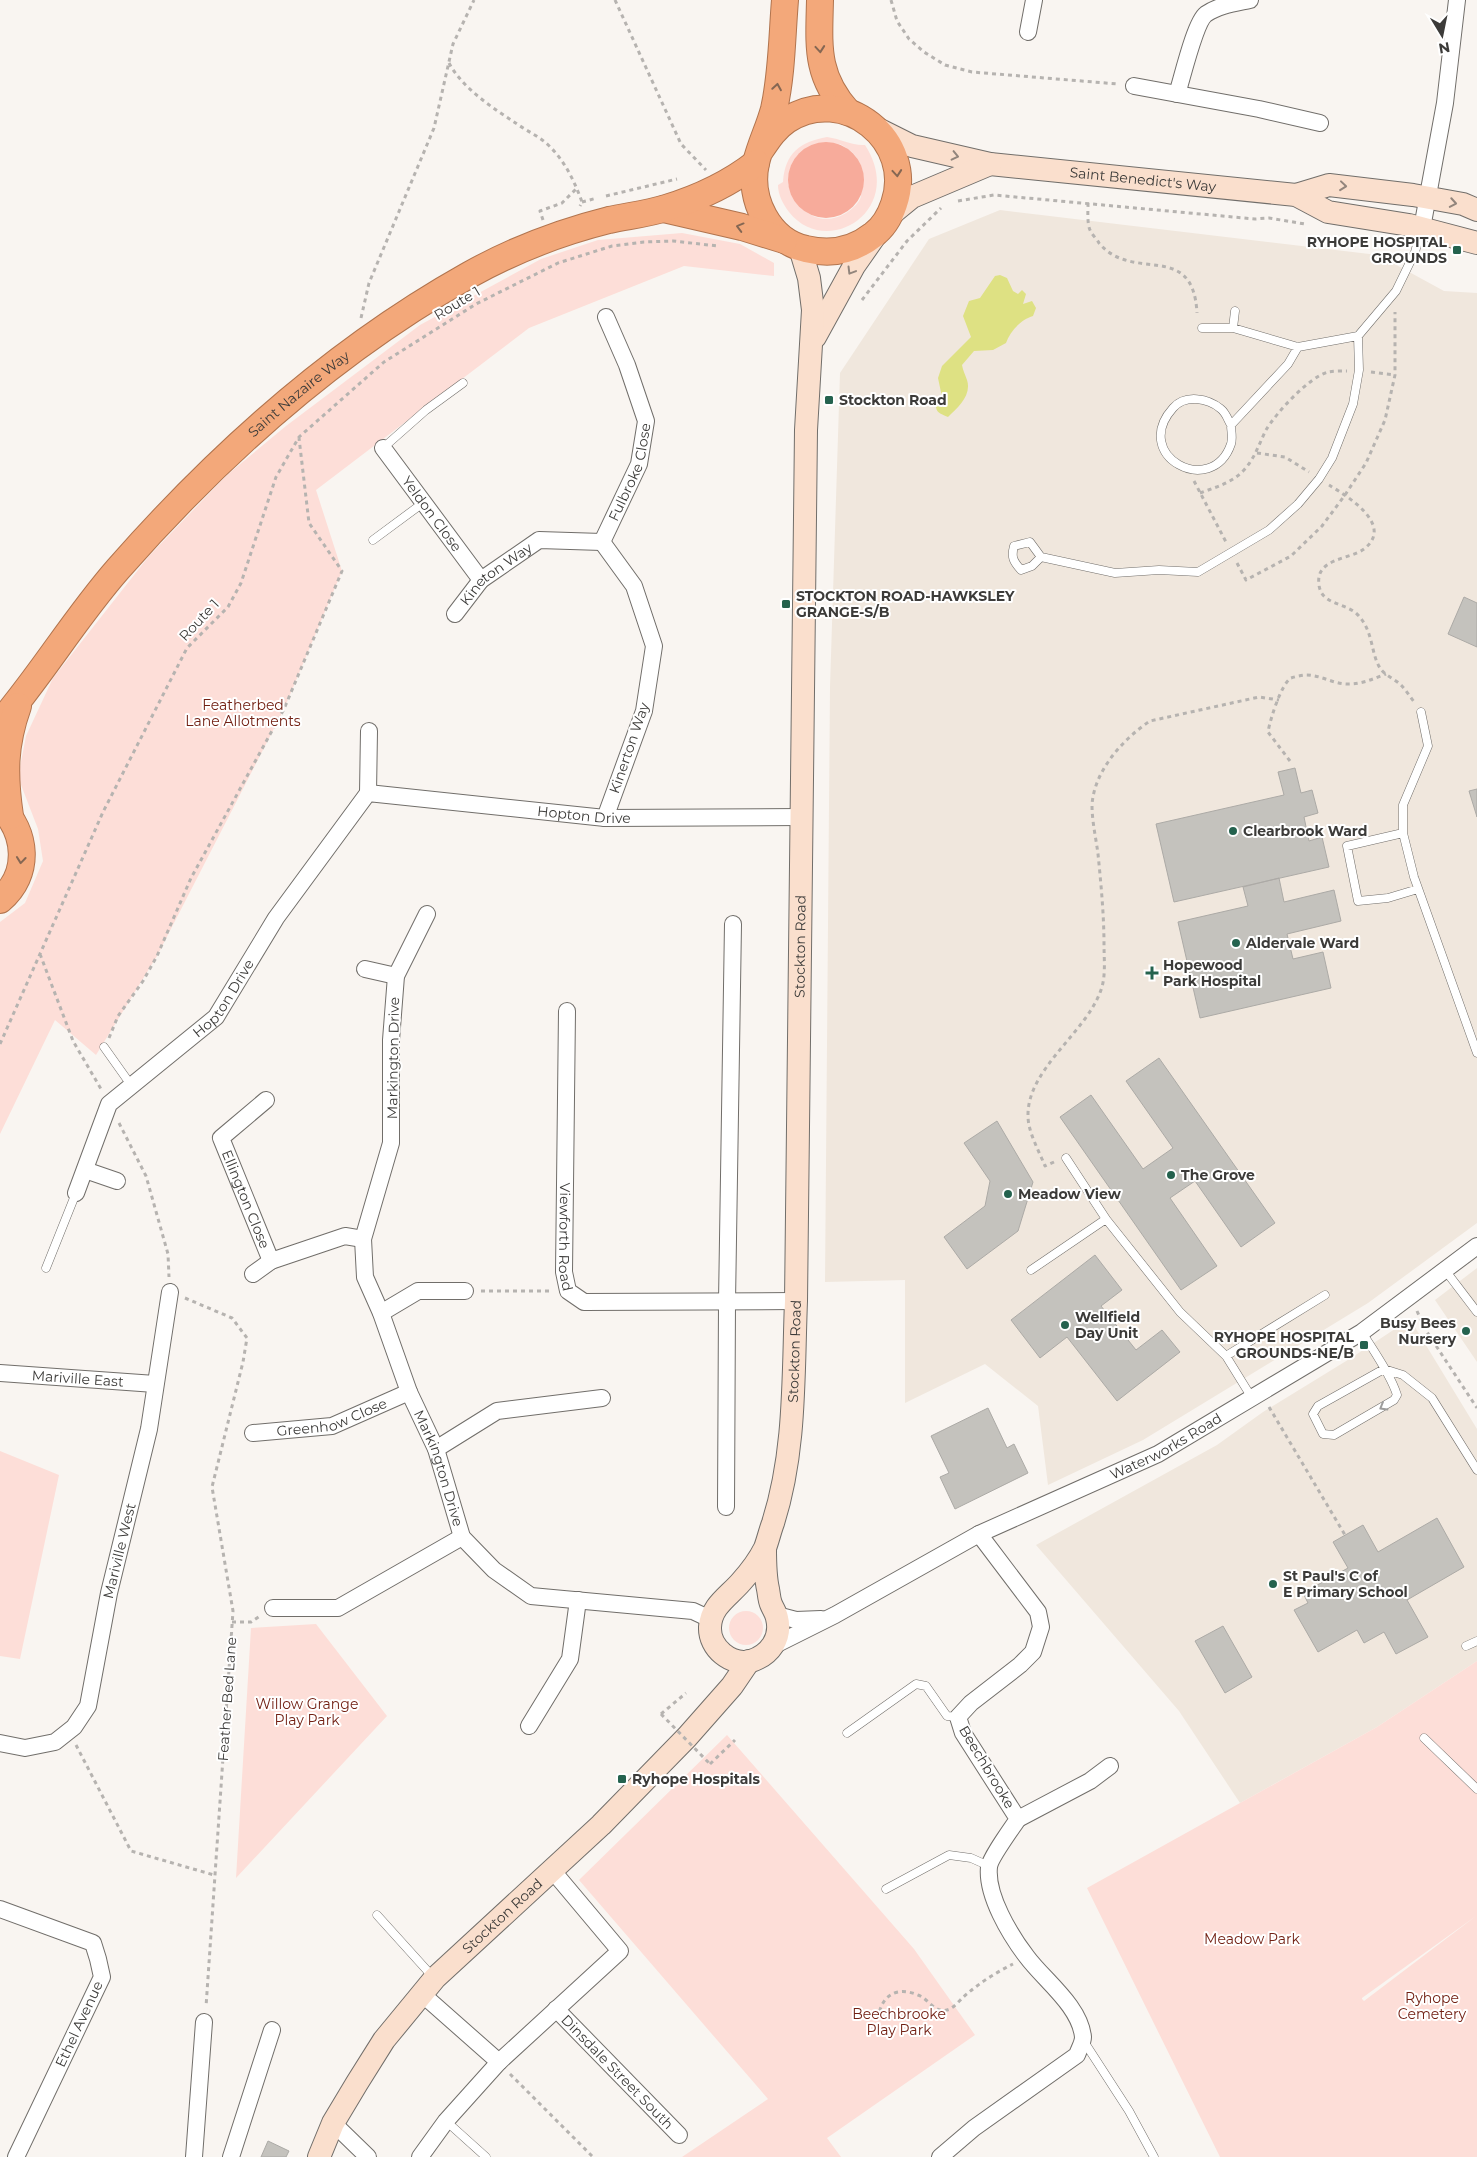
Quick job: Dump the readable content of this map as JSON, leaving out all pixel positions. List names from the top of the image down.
{
  "streets": {
    "highway": ["Saint Nazaire Way", "Stockton Road"],
    "main road": ["Saint Benedict's Way"],
    "street": [
      "Fulbroke Close",
      "Yeldon Close",
      "Kineton Way",
      "Kinerton Way",
      "Hopton Drive",
      "Markington Drive",
      "Ellington Close",
      "Viewforth Road",
      "Mariville East",
      "Greenhow Close",
      "Waterworks Road",
      "Mariville West",
      "Beechbrooke",
      "Ethel Avenue",
      "Dinsdale Street South"
    ],
    "path": ["Route 1", "Feather Bed Lane"]
  },
  "crossings": [
    ["Saint Benedict's Way", "Saint Nazaire Way"],
    ["Saint Benedict's Way", "Stockton Road"],
    ["Saint Nazaire Way", "Stockton Road"],
    ["Fulbroke Close", "Kineton Way"],
    ["Fulbroke Close", "Kinerton Way"],
    ["Yeldon Close", "Kineton Way"],
    ["Kineton Way", "Kinerton Way"],
    ["Kinerton Way", "Hopton Drive"],
    ["Hopton Drive", "Stockton Road"],
    ["Stockton Road", "Markington Drive"],
    ["Stockton Road", "Viewforth Road"],
    ["Stockton Road", "Waterworks Road"],
    ["Markington Drive", "Ellington Close"],
    ["Markington Drive", "Greenhow Close"],
    ["Markington Drive", "Waterworks Road"],
    ["Mariville East", "Mariville West"],
    ["Waterworks Road", "Beechbrooke"],
    ["Mariville West", "Feather Bed Lane"]
  ],
  "parks": [
    "Featherbed Lane Allotments",
    "Willow Grange Play Park",
    "Meadow Park",
    "Ryhope Cemetery",
    "Beechbrooke Play Park"
  ],
  "places": {
    "transit": [
      "RYHOPE HOSPITAL GROUNDS",
      "Stockton Road",
      "STOCKTON ROAD-HAWKSLEY GRANGE-S/B",
      "RYHOPE HOSPITAL GROUNDS-NE/B",
      "Ryhope Hospitals"
    ],
    "other": [
      "Clearbrook Ward",
      "Aldervale Ward",
      "The Grove",
      "Meadow View",
      "Wellfield Day Unit",
      "Busy Bees Nursery",
      "St Paul's C of E Primary School"
    ],
    "health": ["Hopewood Park Hospital"]
  },
  "north": "bottom"
}
